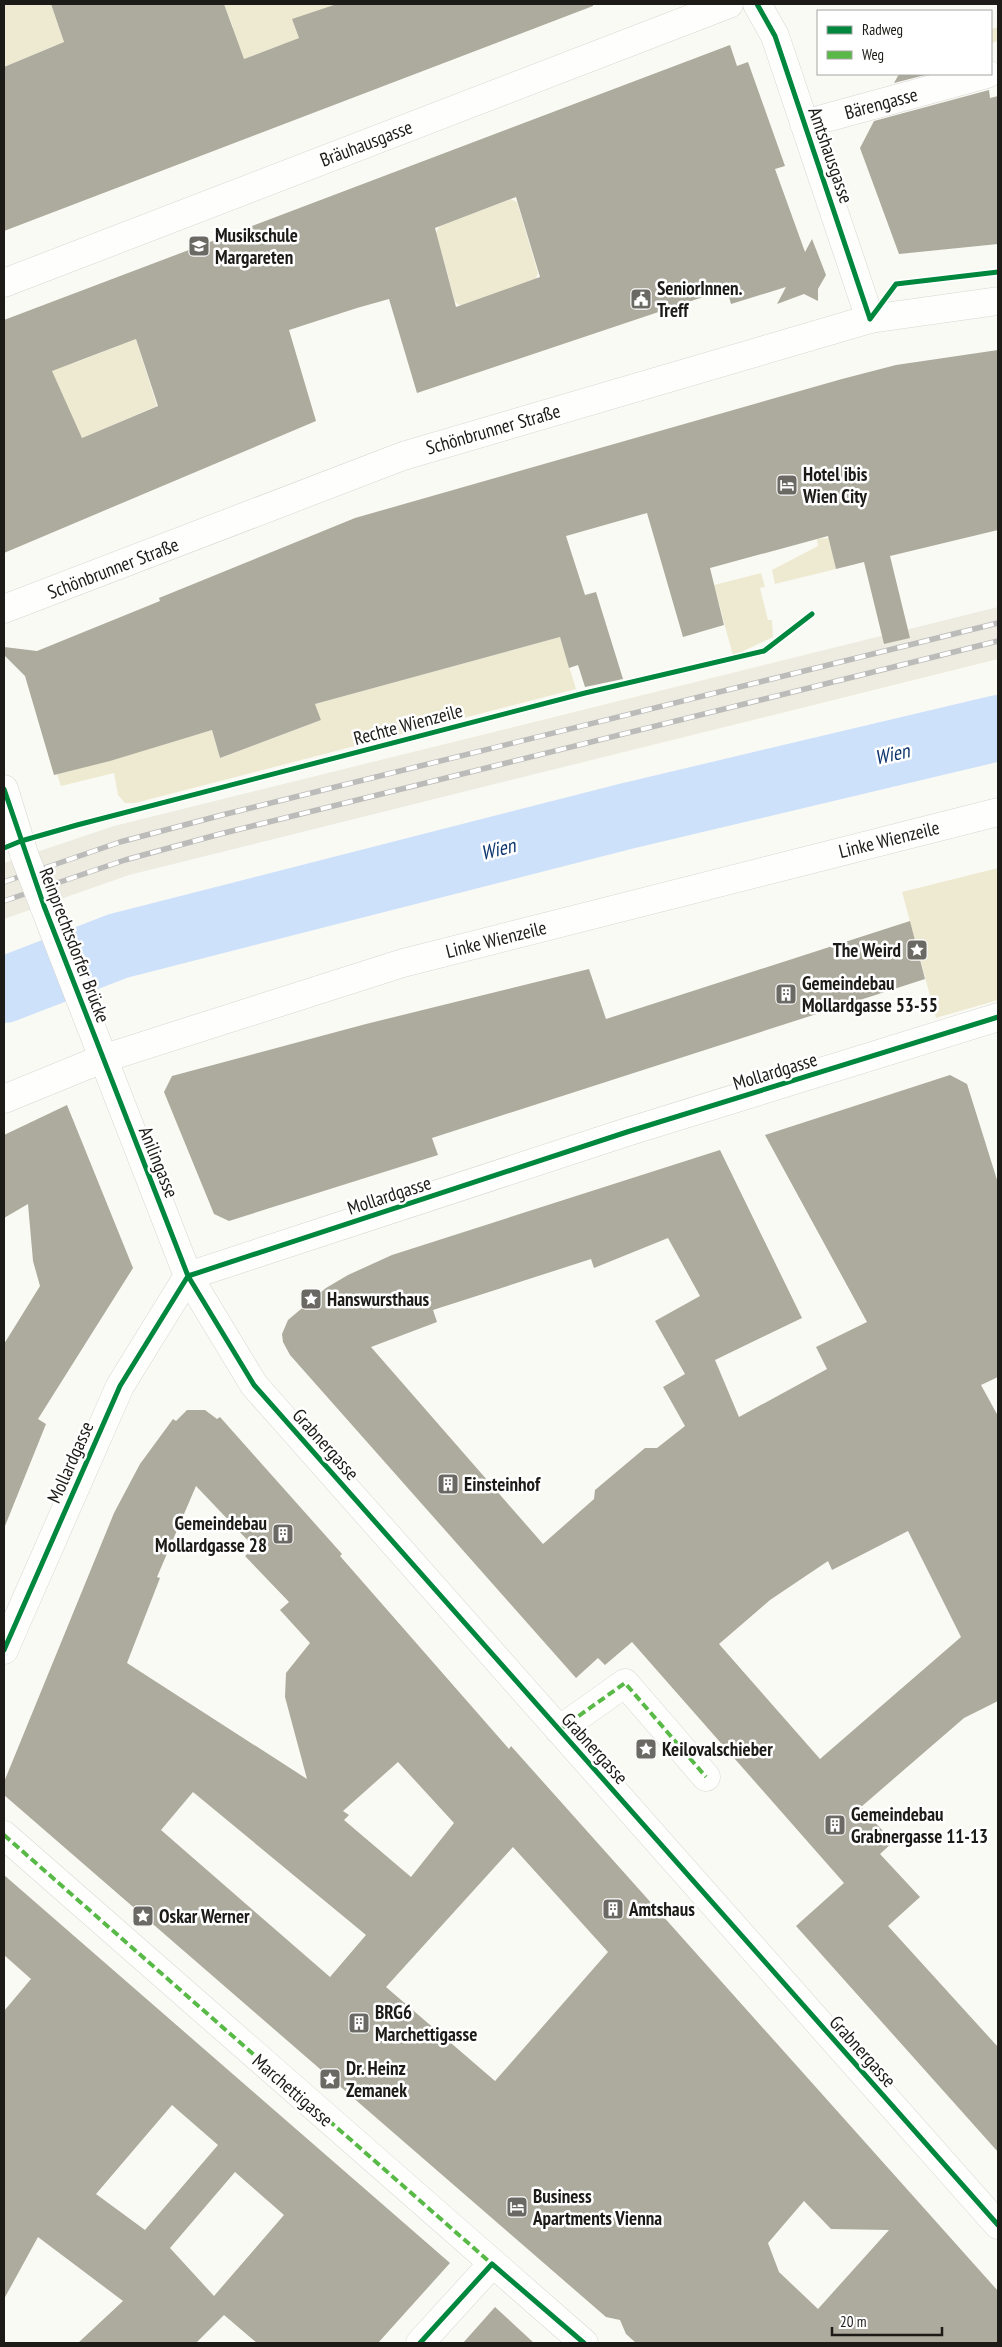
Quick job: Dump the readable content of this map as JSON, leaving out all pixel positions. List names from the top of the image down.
{
  "streets": {
    "street": [
      "Bärengasse",
      "Bräuhausgasse",
      "Amtshausgasse",
      "Schönbrunner Straße",
      "Linke Wienzeile",
      "Reinprechtsdorfer Brücke",
      "Mollardgasse",
      "Anilingasse",
      "Grabnergasse",
      "Marchettigasse"
    ],
    "cycle path": ["Rechte Wienzeile"]
  },
  "crossings": [
    ["Bärengasse", "Amtshausgasse"],
    ["Amtshausgasse", "Schönbrunner Straße"],
    ["Linke Wienzeile", "Reinprechtsdorfer Brücke"],
    ["Linke Wienzeile", "Anilingasse"],
    ["Reinprechtsdorfer Brücke", "Anilingasse"],
    ["Mollardgasse", "Anilingasse"],
    ["Mollardgasse", "Grabnergasse"],
    ["Anilingasse", "Grabnergasse"]
  ],
  "water": ["Wien"],
  "places": {
    "school or university": ["Musikschule Margareten"],
    "public building": ["SeniorInnen. Treff"],
    "hotel": ["Hotel ibis Wien City", "Business Apartments Vienna"],
    "place": [
      "The Weird",
      "Hanswursthaus",
      "Keilovalschieber",
      "Oskar Werner",
      "Dr. Heinz Zemanek"
    ],
    "building": [
      "Gemeindebau Mollardgasse 53-55",
      "Einsteinhof",
      "Gemeindebau Mollardgasse 28",
      "Gemeindebau Grabnergasse 11-13",
      "Amtshaus",
      "BRG6 Marchettigasse"
    ]
  },
  "legend": ["Radweg", "Weg"],
  "scale_bar": "20 m"
}
